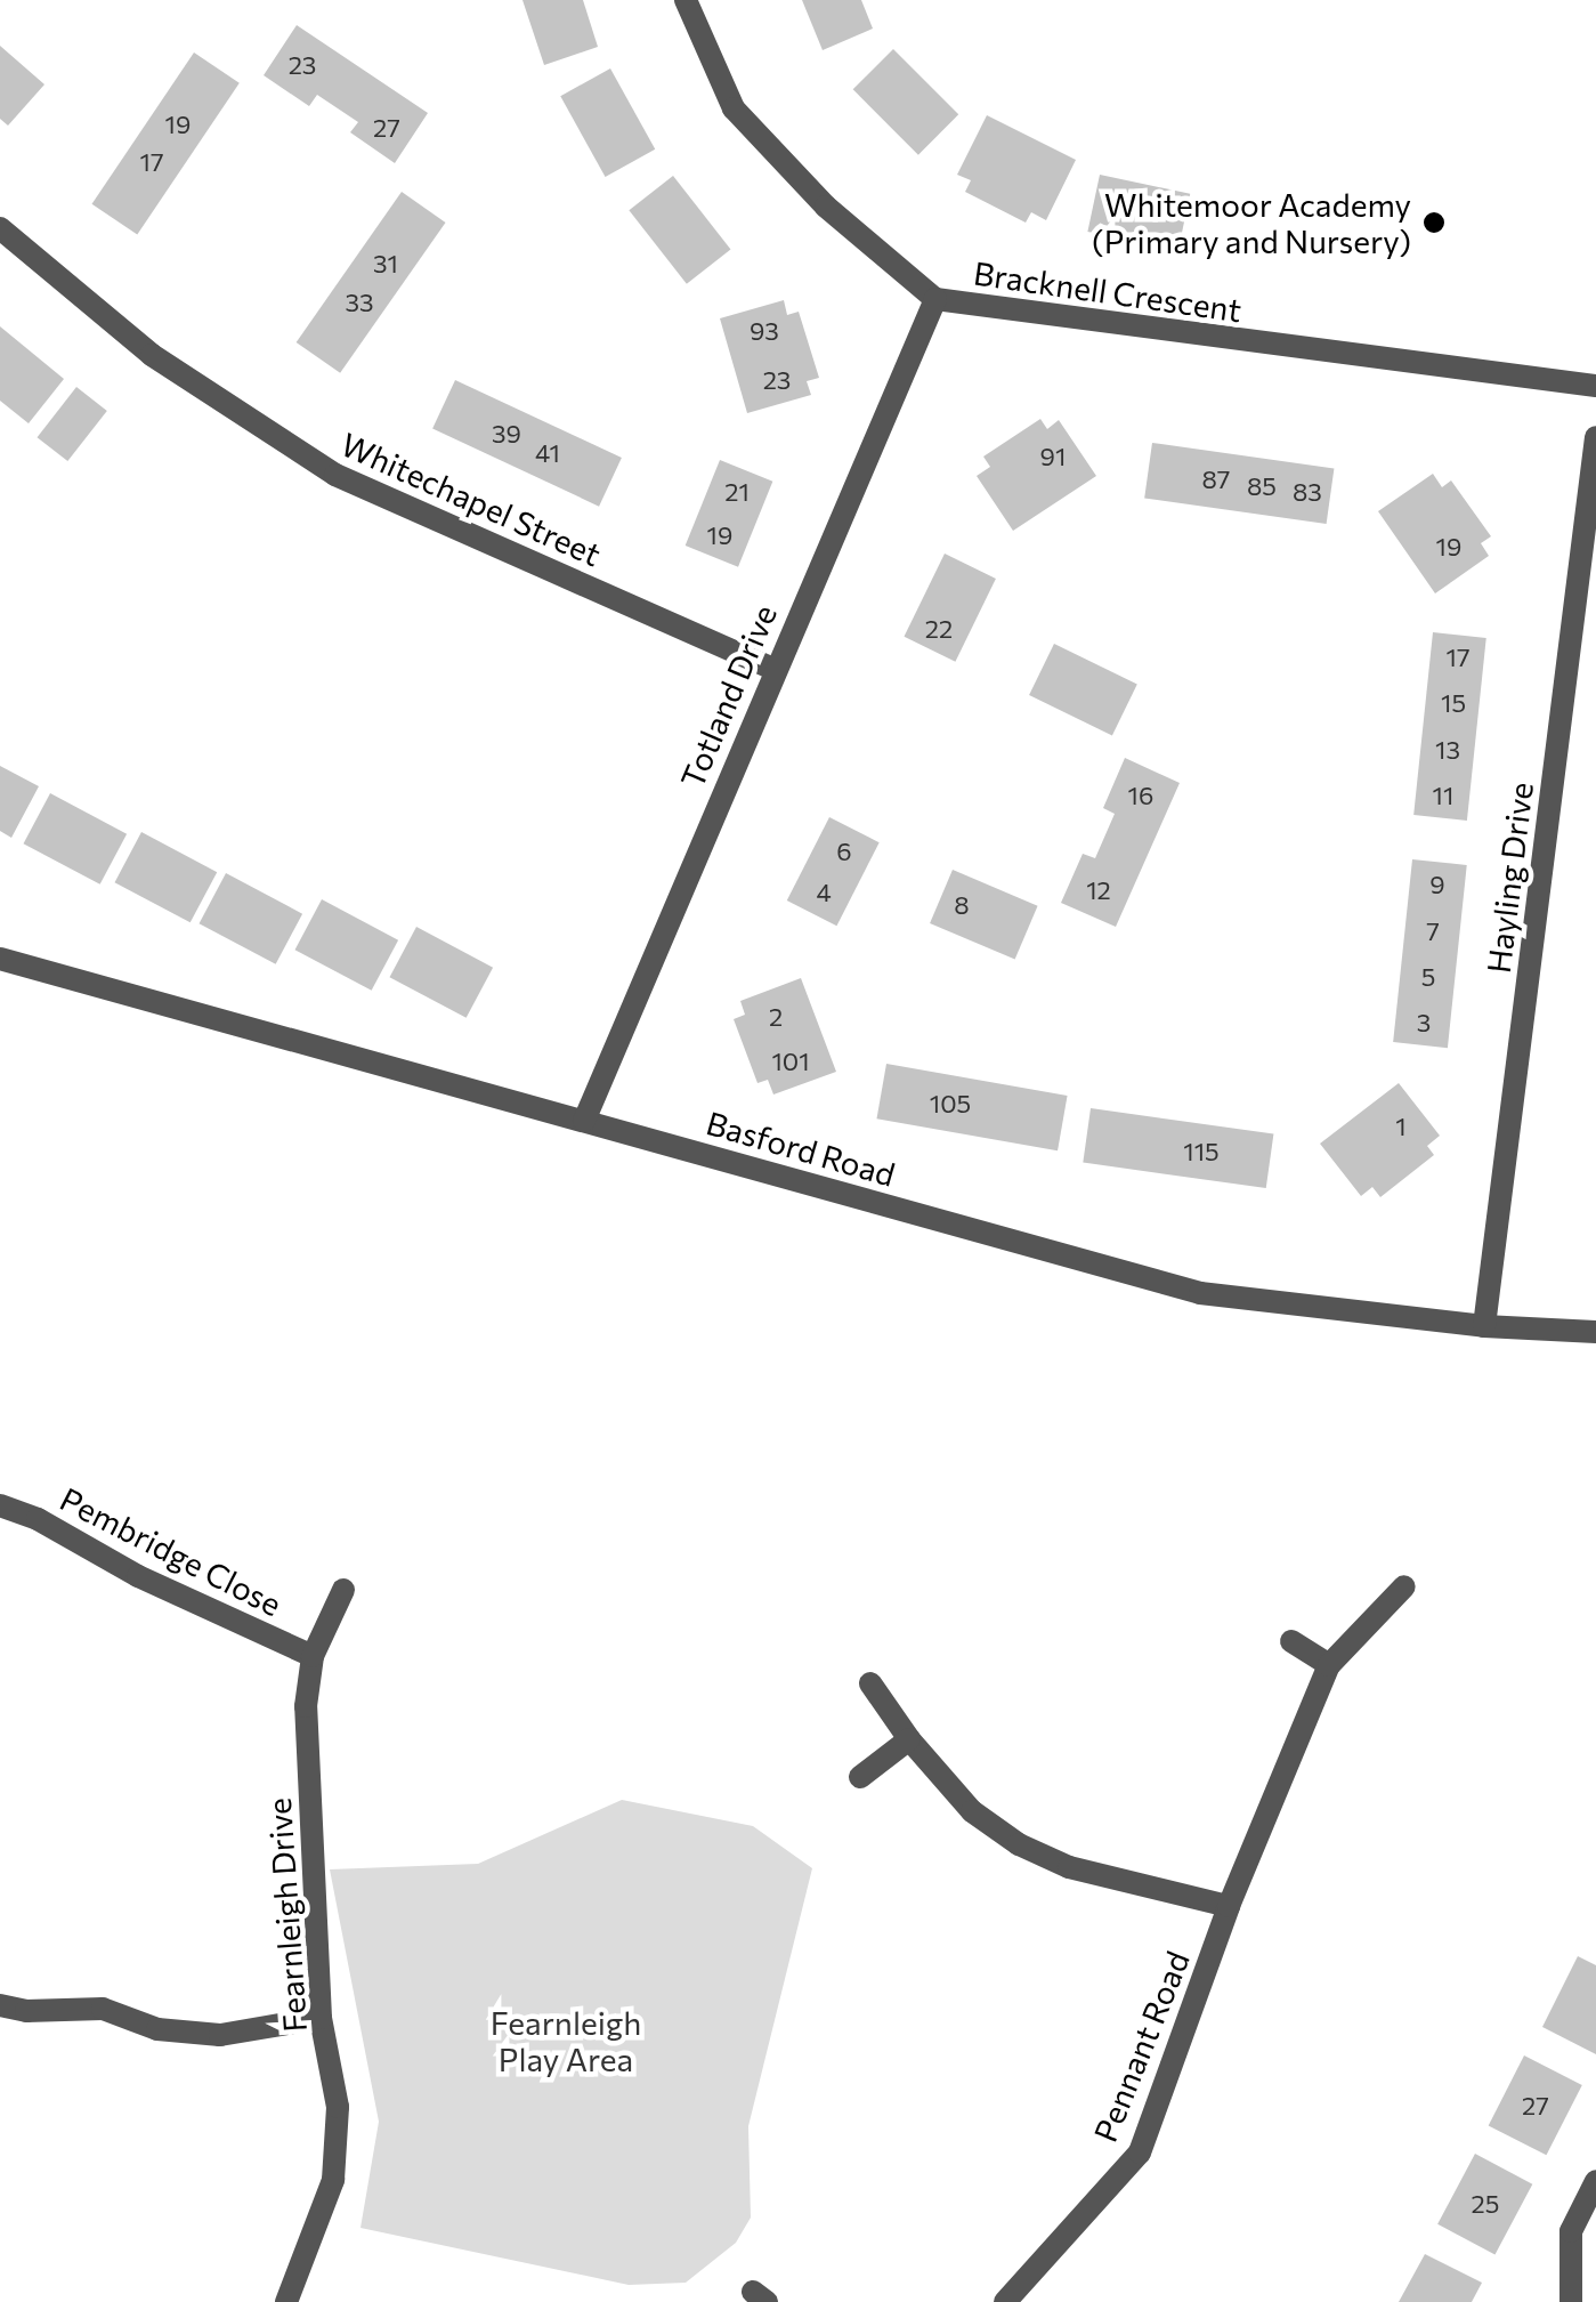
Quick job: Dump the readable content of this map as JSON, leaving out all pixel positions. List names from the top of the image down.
{
  "streets": {
    "street": [
      "Bracknell Crescent",
      "Whitechapel Street",
      "Totland Drive",
      "Hayling Drive",
      "Basford Road",
      "Pembridge Close",
      "Fearnleigh Drive",
      "Pennant Road"
    ]
  },
  "crossings": [
    ["Bracknell Crescent", "Totland Drive"],
    ["Whitechapel Street", "Totland Drive"],
    ["Totland Drive", "Basford Road"],
    ["Hayling Drive", "Basford Road"],
    ["Pembridge Close", "Fearnleigh Drive"]
  ],
  "parks": ["Fearnleigh Play Area"],
  "places": ["Whitemoor Academy (Primary and Nursery)"],
  "house_numbers": [
    "23",
    "19",
    "27",
    "17",
    "31",
    "33",
    "93",
    "23",
    "39",
    "41",
    "91",
    "87",
    "85",
    "21",
    "83",
    "19",
    "19",
    "22",
    "17",
    "15",
    "13",
    "16",
    "11",
    "6",
    "9",
    "12",
    "4",
    "8",
    "7",
    "5",
    "2",
    "3",
    "101",
    "105",
    "1",
    "115",
    "27",
    "25"
  ]
}
